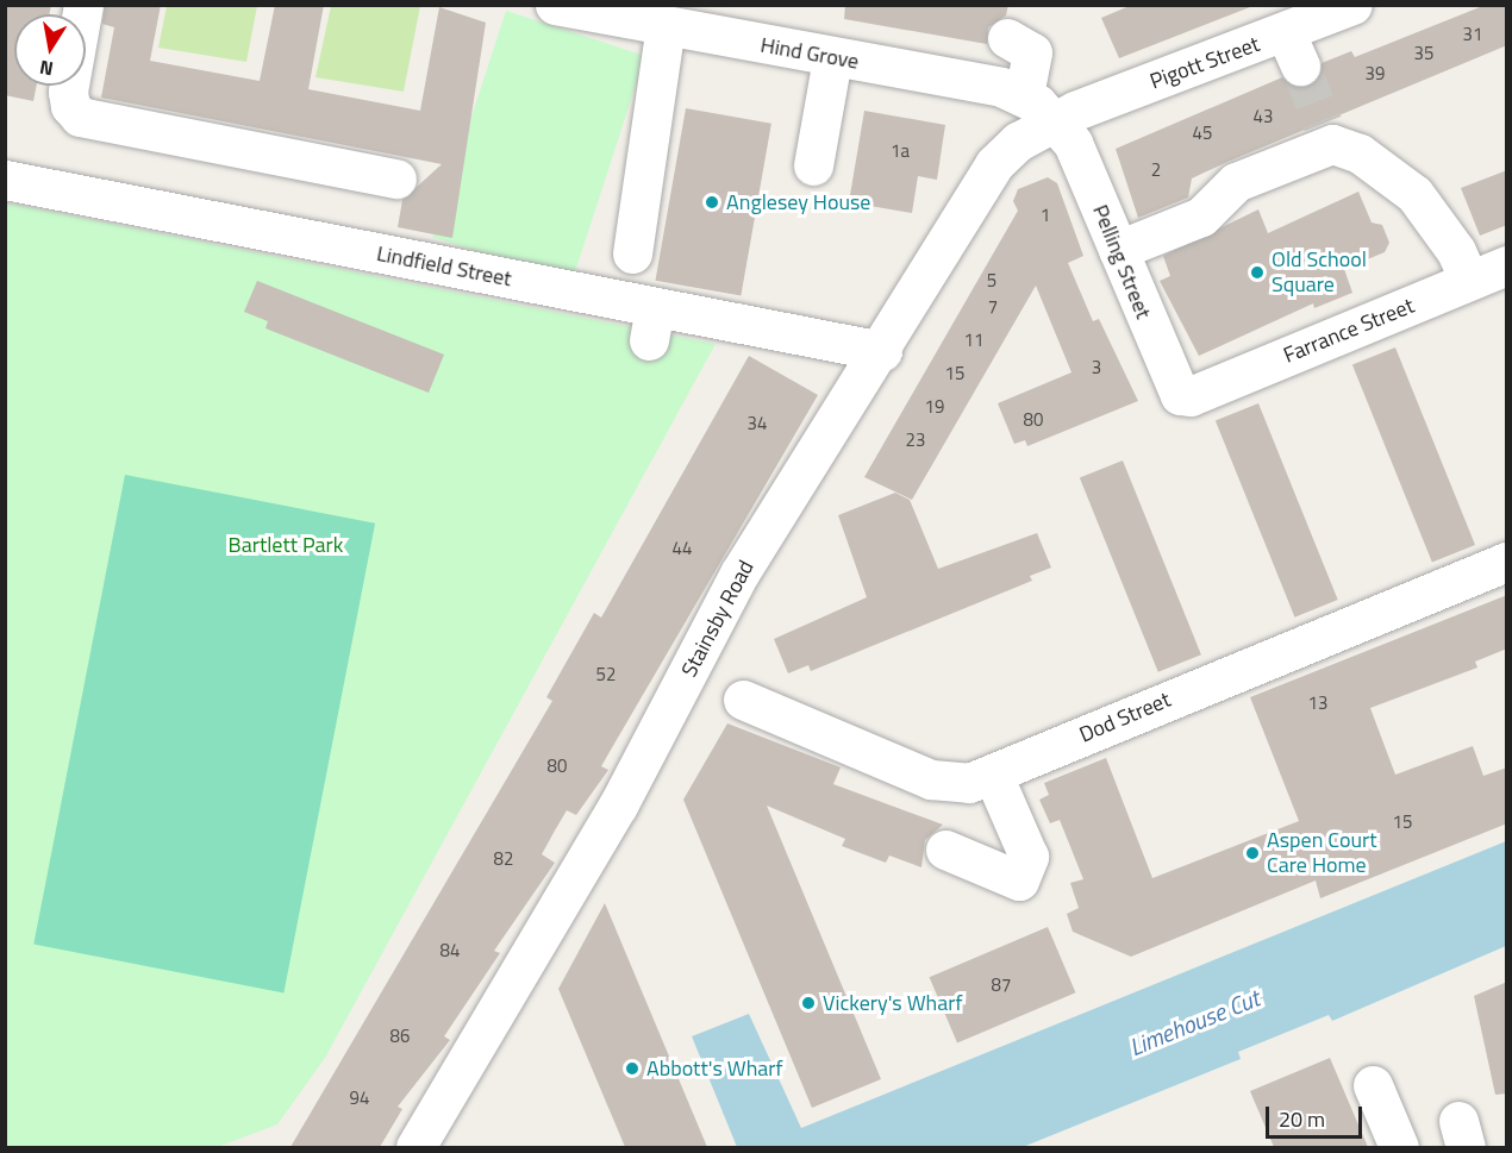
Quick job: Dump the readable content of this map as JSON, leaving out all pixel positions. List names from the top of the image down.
{
  "streets": {
    "street": [
      "Hind Grove",
      "Pigott Street",
      "Pelling Street",
      "Lindfield Street",
      "Farrance Street",
      "Stainsby Road",
      "Dod Street"
    ]
  },
  "crossings": [
    ["Hind Grove", "Pigott Street"],
    ["Hind Grove", "Pelling Street"],
    ["Hind Grove", "Stainsby Road"],
    ["Pigott Street", "Pelling Street"],
    ["Pigott Street", "Stainsby Road"],
    ["Pelling Street", "Farrance Street"],
    ["Pelling Street", "Stainsby Road"],
    ["Lindfield Street", "Stainsby Road"]
  ],
  "water": ["Limehouse Cut"],
  "parks": ["Bartlett Park"],
  "places": [
    "Anglesey House",
    "Old School Square",
    "Aspen Court Care Home",
    "Vickery's Wharf",
    "Abbott's Wharf"
  ],
  "house_numbers": [
    "31",
    "35",
    "39",
    "43",
    "45",
    "1a",
    "2",
    "1",
    "5",
    "7",
    "11",
    "3",
    "15",
    "19",
    "80",
    "34",
    "23",
    "44",
    "52",
    "13",
    "80",
    "15",
    "82",
    "84",
    "87",
    "86",
    "94"
  ],
  "scale_bar": "20 m",
  "north": "bottom"
}
